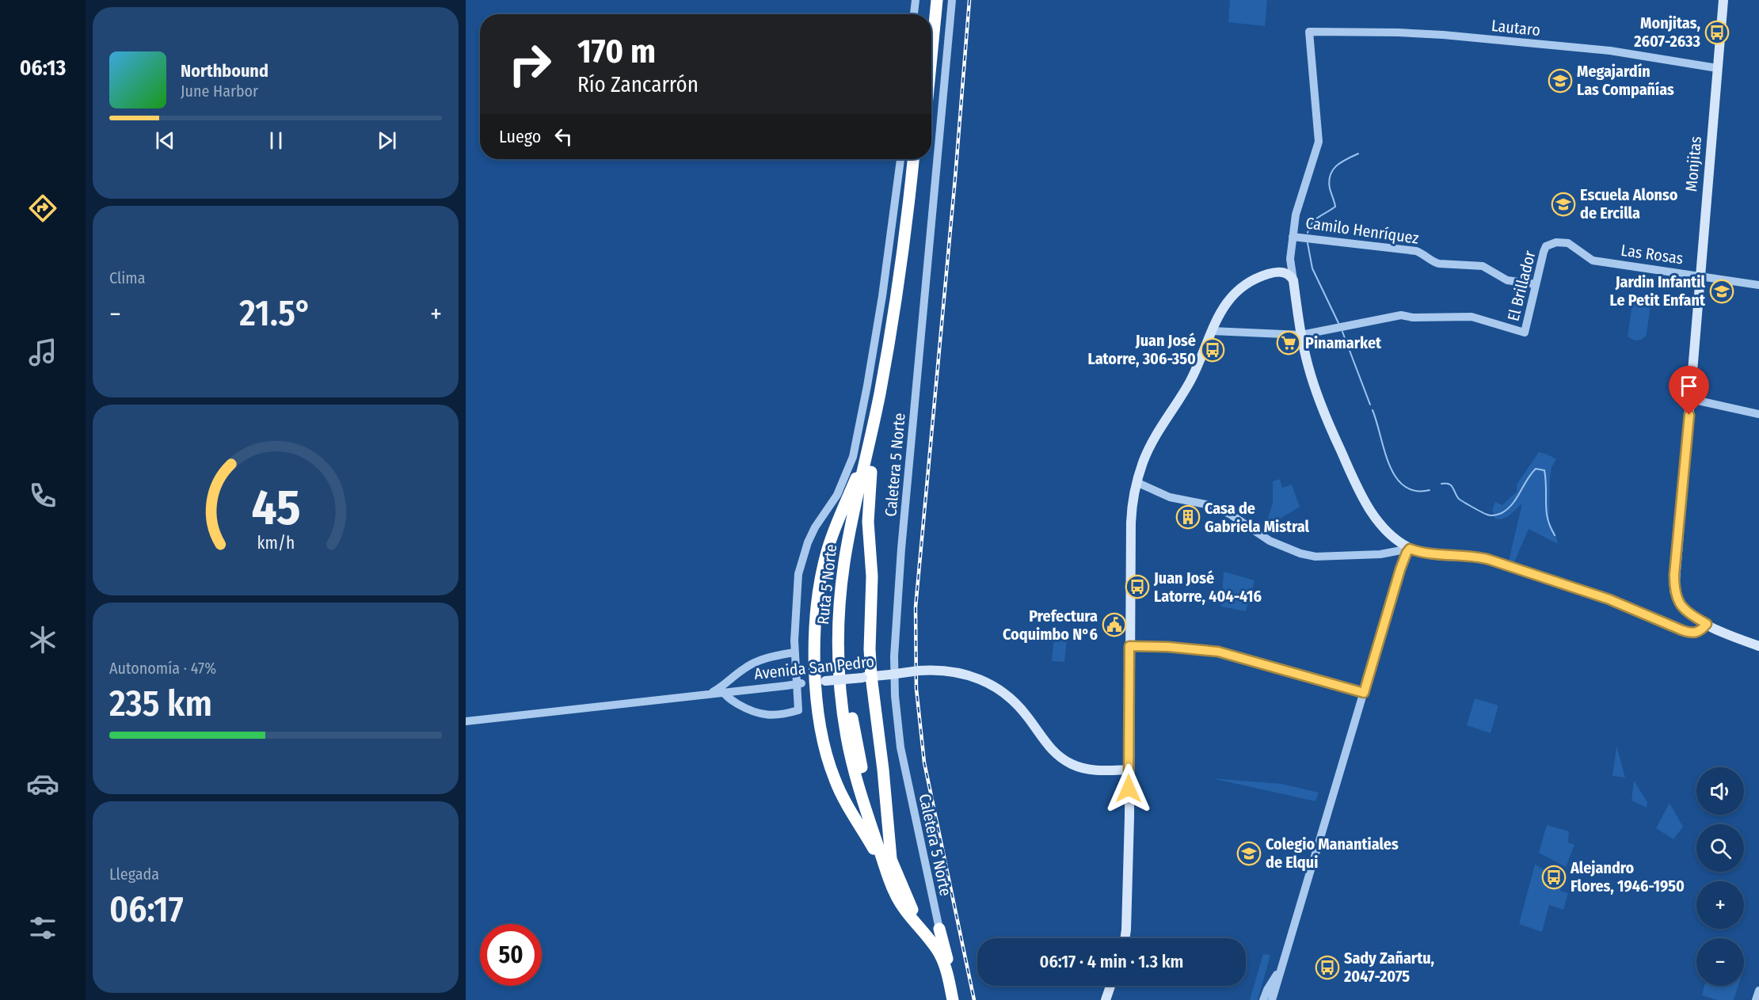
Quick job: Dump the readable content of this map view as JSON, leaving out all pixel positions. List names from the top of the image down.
{
  "streets": {
    "highway": ["Ruta 5 Norte"],
    "main road": ["Monjitas", "Avenida San Pedro"],
    "street": [
      "Lautaro",
      "Camilo Henríquez",
      "Las Rosas",
      "El Brillador",
      "Caletera 5 Norte"
    ]
  },
  "crossings": [
    ["Lautaro", "Monjitas"],
    ["Lautaro", "Camilo Henríquez"],
    ["Monjitas", "Las Rosas"],
    ["Camilo Henríquez", "El Brillador"],
    ["Las Rosas", "El Brillador"]
  ],
  "places": {
    "bus stop": [
      "Monjitas, 2607-2633",
      "Juan José Latorre, 306-350",
      "Juan José Latorre, 404-416",
      "Alejandro Flores, 1946-1950",
      "Sady Zañartu, 2047-2075"
    ],
    "school or university": [
      "Megajardín Las Compañías",
      "Escuela Alonso de Ercilla",
      "Jardin Infantil Le Petit Enfant",
      "Colegio Manantiales de Elqui"
    ],
    "supermarket": ["Pinamarket"],
    "building": ["Casa de Gabriela Mistral"],
    "public building": ["Prefectura Coquimbo N°6"]
  },
  "page": {
    "tabs": "06:13",
    "turn": ["170 m", "Río Zancarrón"],
    "song": ["Northbound", "June Harbor"],
    "then": "Luego",
    "tile": [
      "Clima",
      ["Autonomía · 47%", "235 km"],
      ["Llegada", "06:17"]
    ],
    "heat": ["−", "21.5°", "+"],
    "map_buttons": ["+", "−"],
    "limit": "50",
    "trip": "06:17 · 4 min · 1.3 km",
    "gauge": ["45", "km/h"]
  }
}
